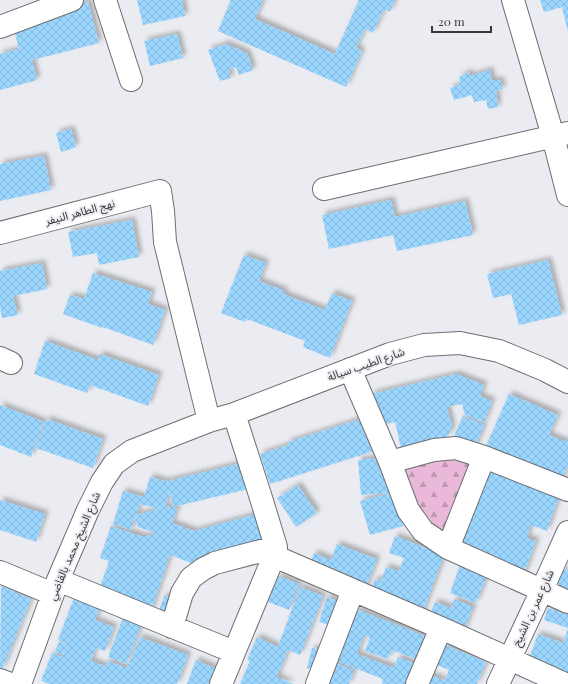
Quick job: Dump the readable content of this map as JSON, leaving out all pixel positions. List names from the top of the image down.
{
  "streets": {
    "street": [
      "نهج الطاهر النيفر",
      "شارع الطيب سيالة",
      "شارع الشيخ محمد بالقاضي",
      "شارع عمر بن الشيخ"
    ]
  },
  "crossings": [
    ["نهج الطاهر النيفر", "شارع الطيب سيالة"],
    ["نهج الطاهر النيفر", "شارع الشيخ محمد بالقاضي"],
    ["شارع الطيب سيالة", "شارع الشيخ محمد بالقاضي"]
  ],
  "scale_bar": "20 m"
}
